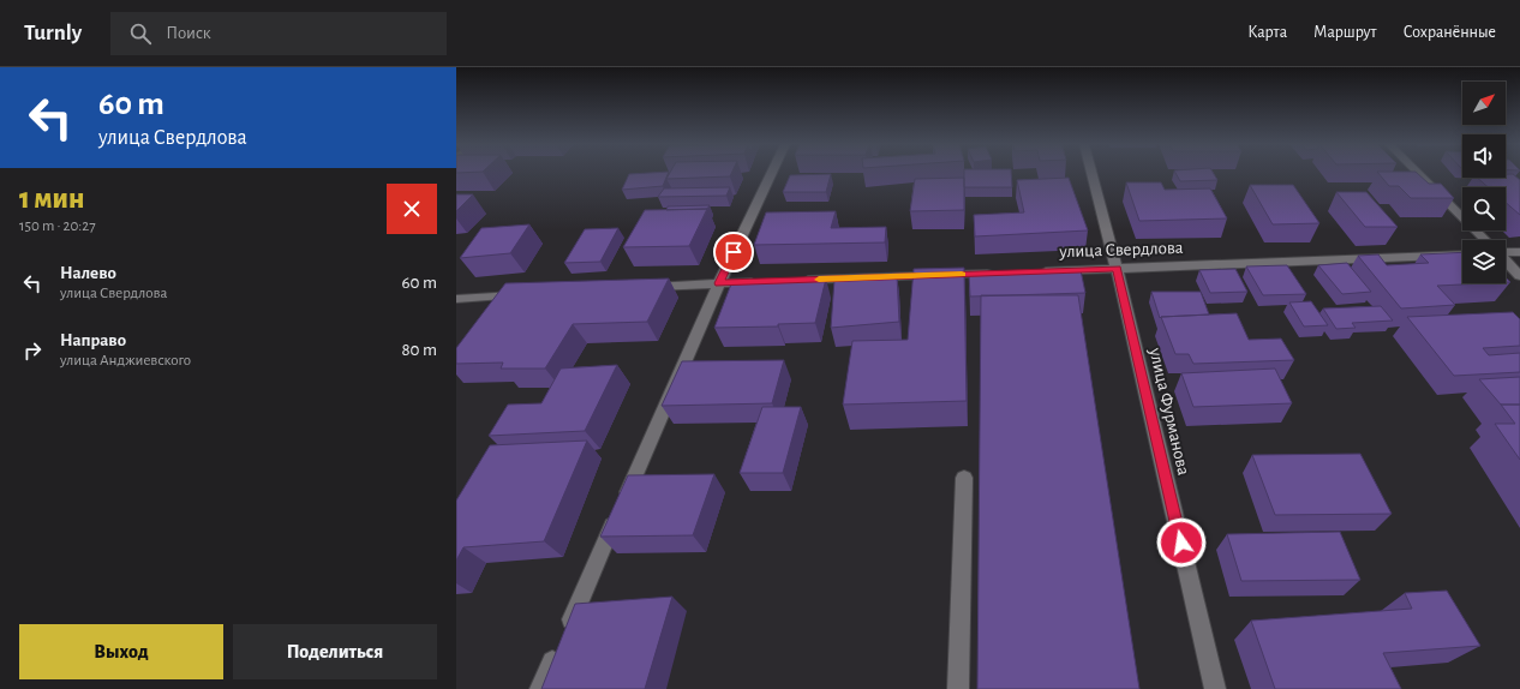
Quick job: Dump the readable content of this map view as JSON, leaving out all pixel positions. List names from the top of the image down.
{
  "streets": {
    "street": ["улица Свердлова", "улица Фурманова"]
  },
  "crossings": [
    ["улица Свердлова", "улица Фурманова"]
  ],
  "north": "top right",
  "page": {
    "header": "Turnly",
    "search": "Поиск",
    "nav": ["Карта", "Маршрут", "Сохранённые"],
    "turn": ["60 m", "улица Свердлова"],
    "heading": ["1 мин", "150 m · 20:27"],
    "list": [
      {
        "name": "Налево",
        "note": "улица Свердлова",
        "value": "60 m"
      },
      {
        "name": "Направо",
        "note": "улица Анджиевского",
        "value": "80 m"
      }
    ],
    "buttons": ["Выход", "Поделиться"]
  }
}
